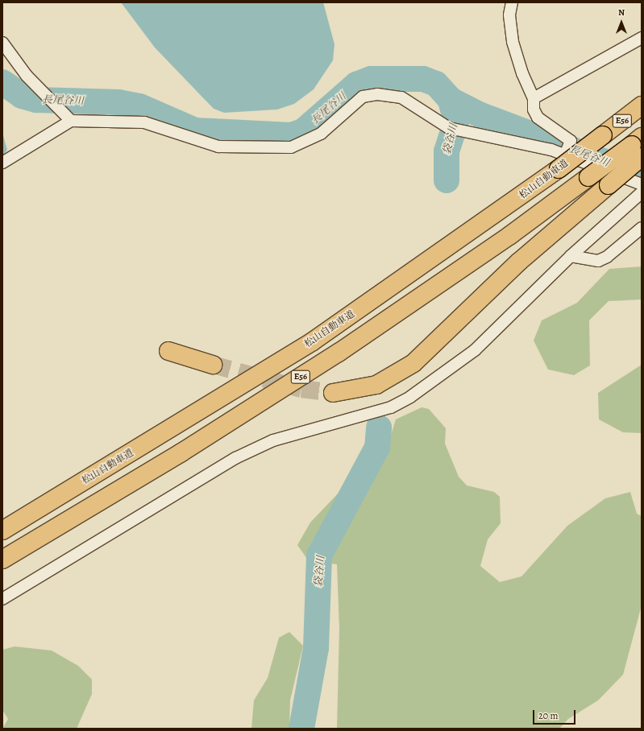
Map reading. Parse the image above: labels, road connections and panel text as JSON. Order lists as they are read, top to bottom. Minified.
{"streets":{"highway":["E56","松山自動車道"]},"water":["長尾谷川","袋谷川"],"scale_bar":"20 m","north":"top"}
